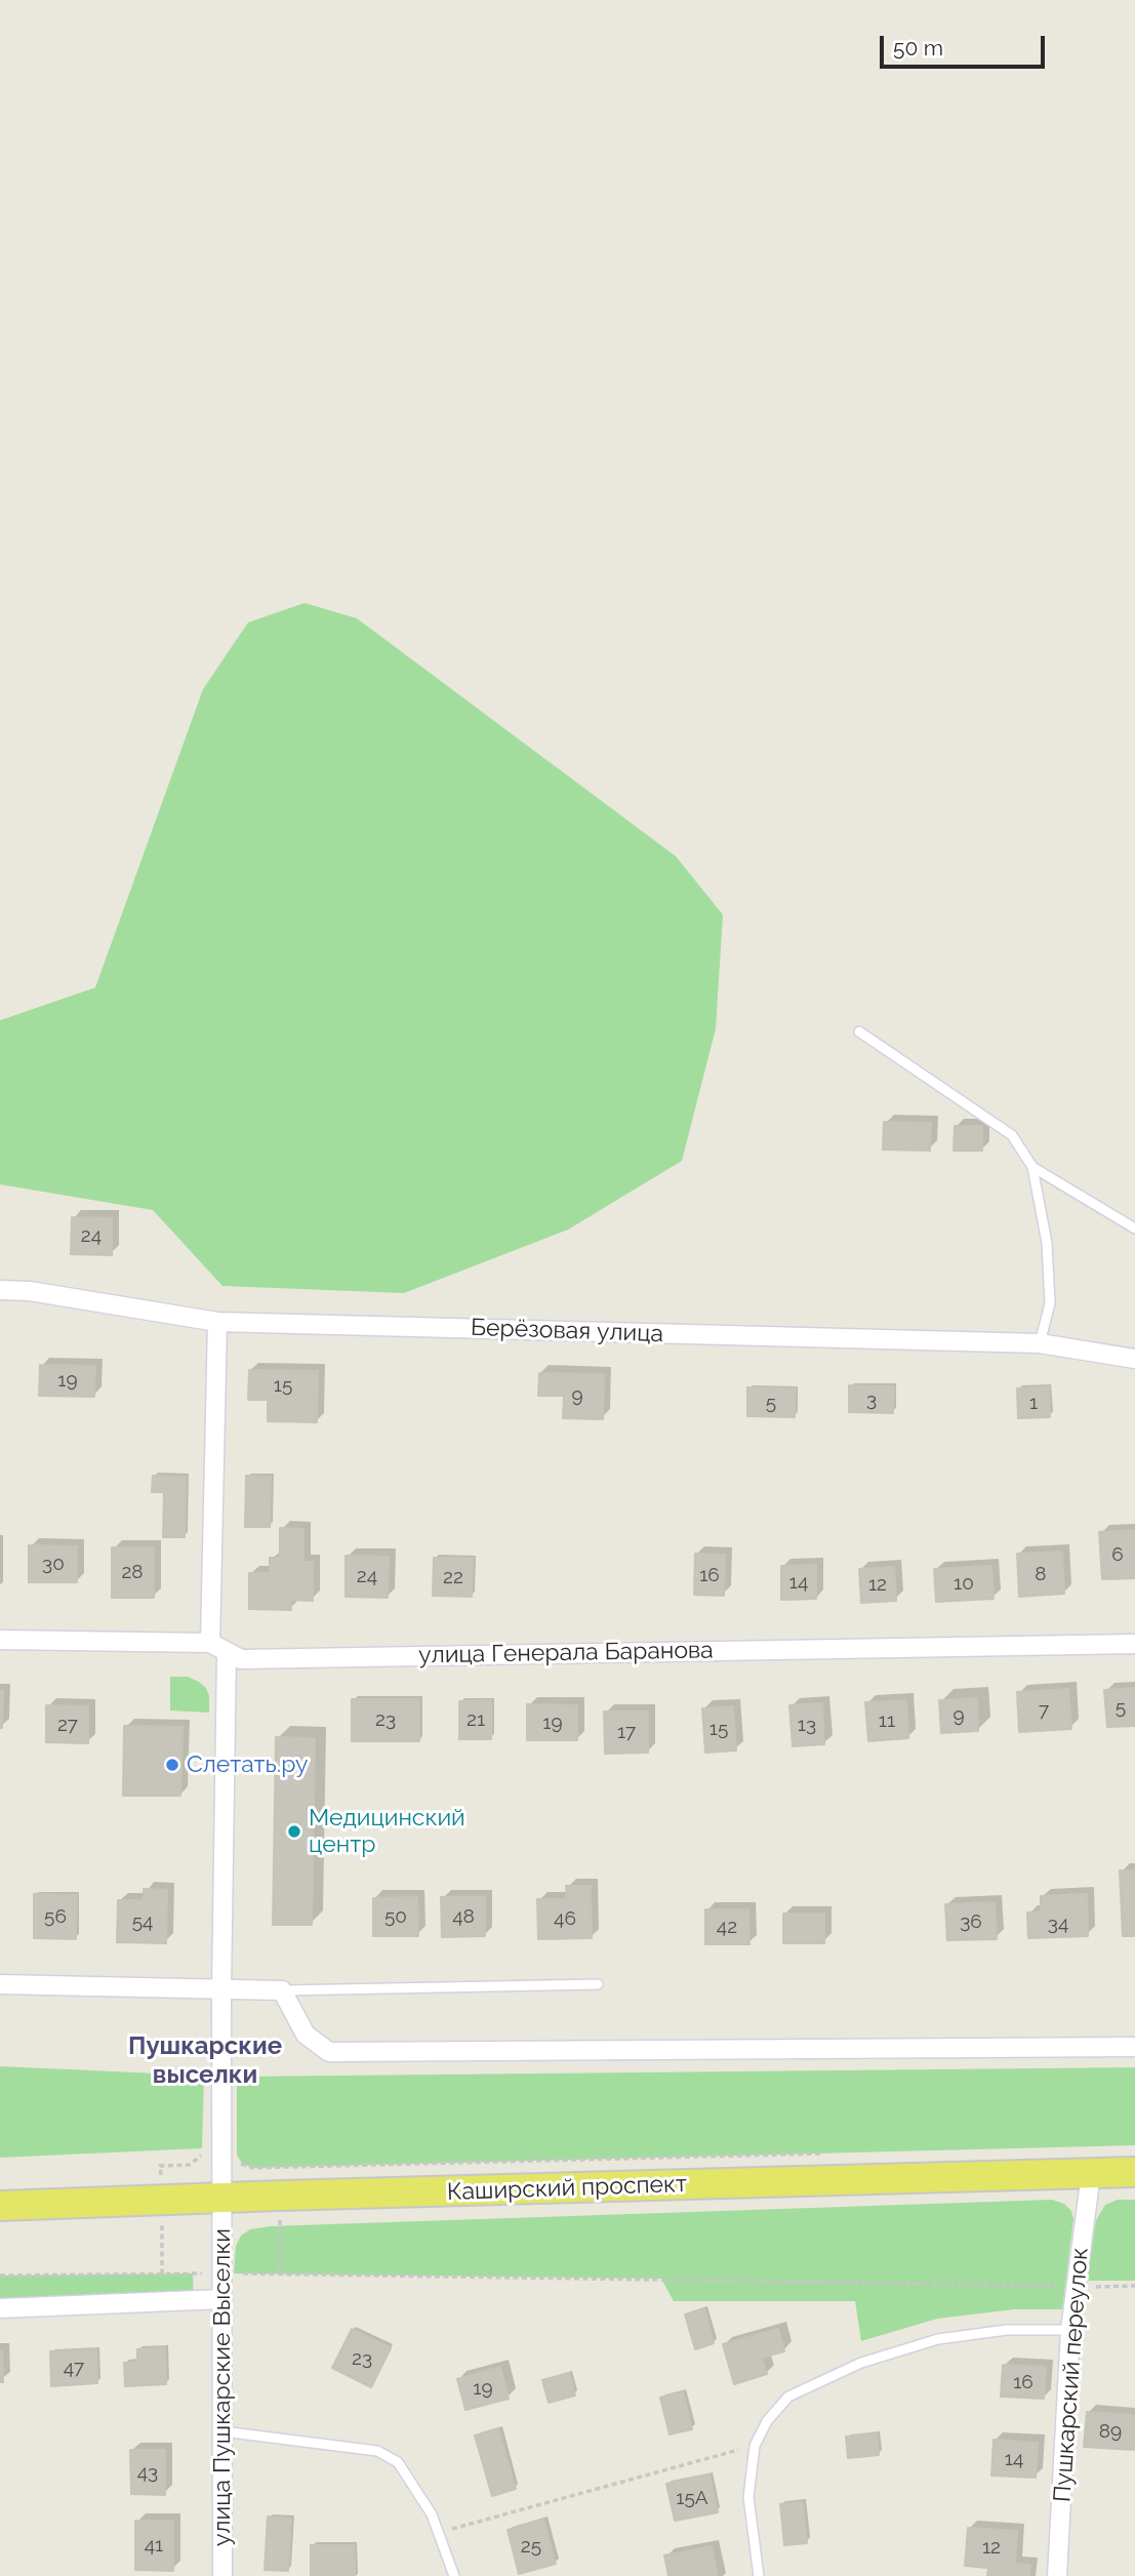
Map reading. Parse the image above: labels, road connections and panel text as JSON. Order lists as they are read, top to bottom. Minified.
{"streets":{"main road":["Каширский проспект"],"street":["Берёзовая улица","улица Генерала Баранова","Пушкарский переулок","улица Пушкарские Выселки"]},"crossings":[["улица Генерала Баранова","улица Пушкарские Выселки"],["Каширский проспект","Пушкарский переулок"],["Каширский проспект","улица Пушкарские Выселки"]],"districts":["Пушкарские выселки"],"places":["Слетать.ру","Медицинский центр"],"house_numbers":["24","19","15","9","3","5","1","6","30","28","8","16","24","22","14","10","12","5","7","9","23","21","11","19","27","13","15","17","56","50","48","46","54","36","34","42","23","47","16","19","89","14","43","15А","41","25","12"],"scale_bar":"50 m"}
